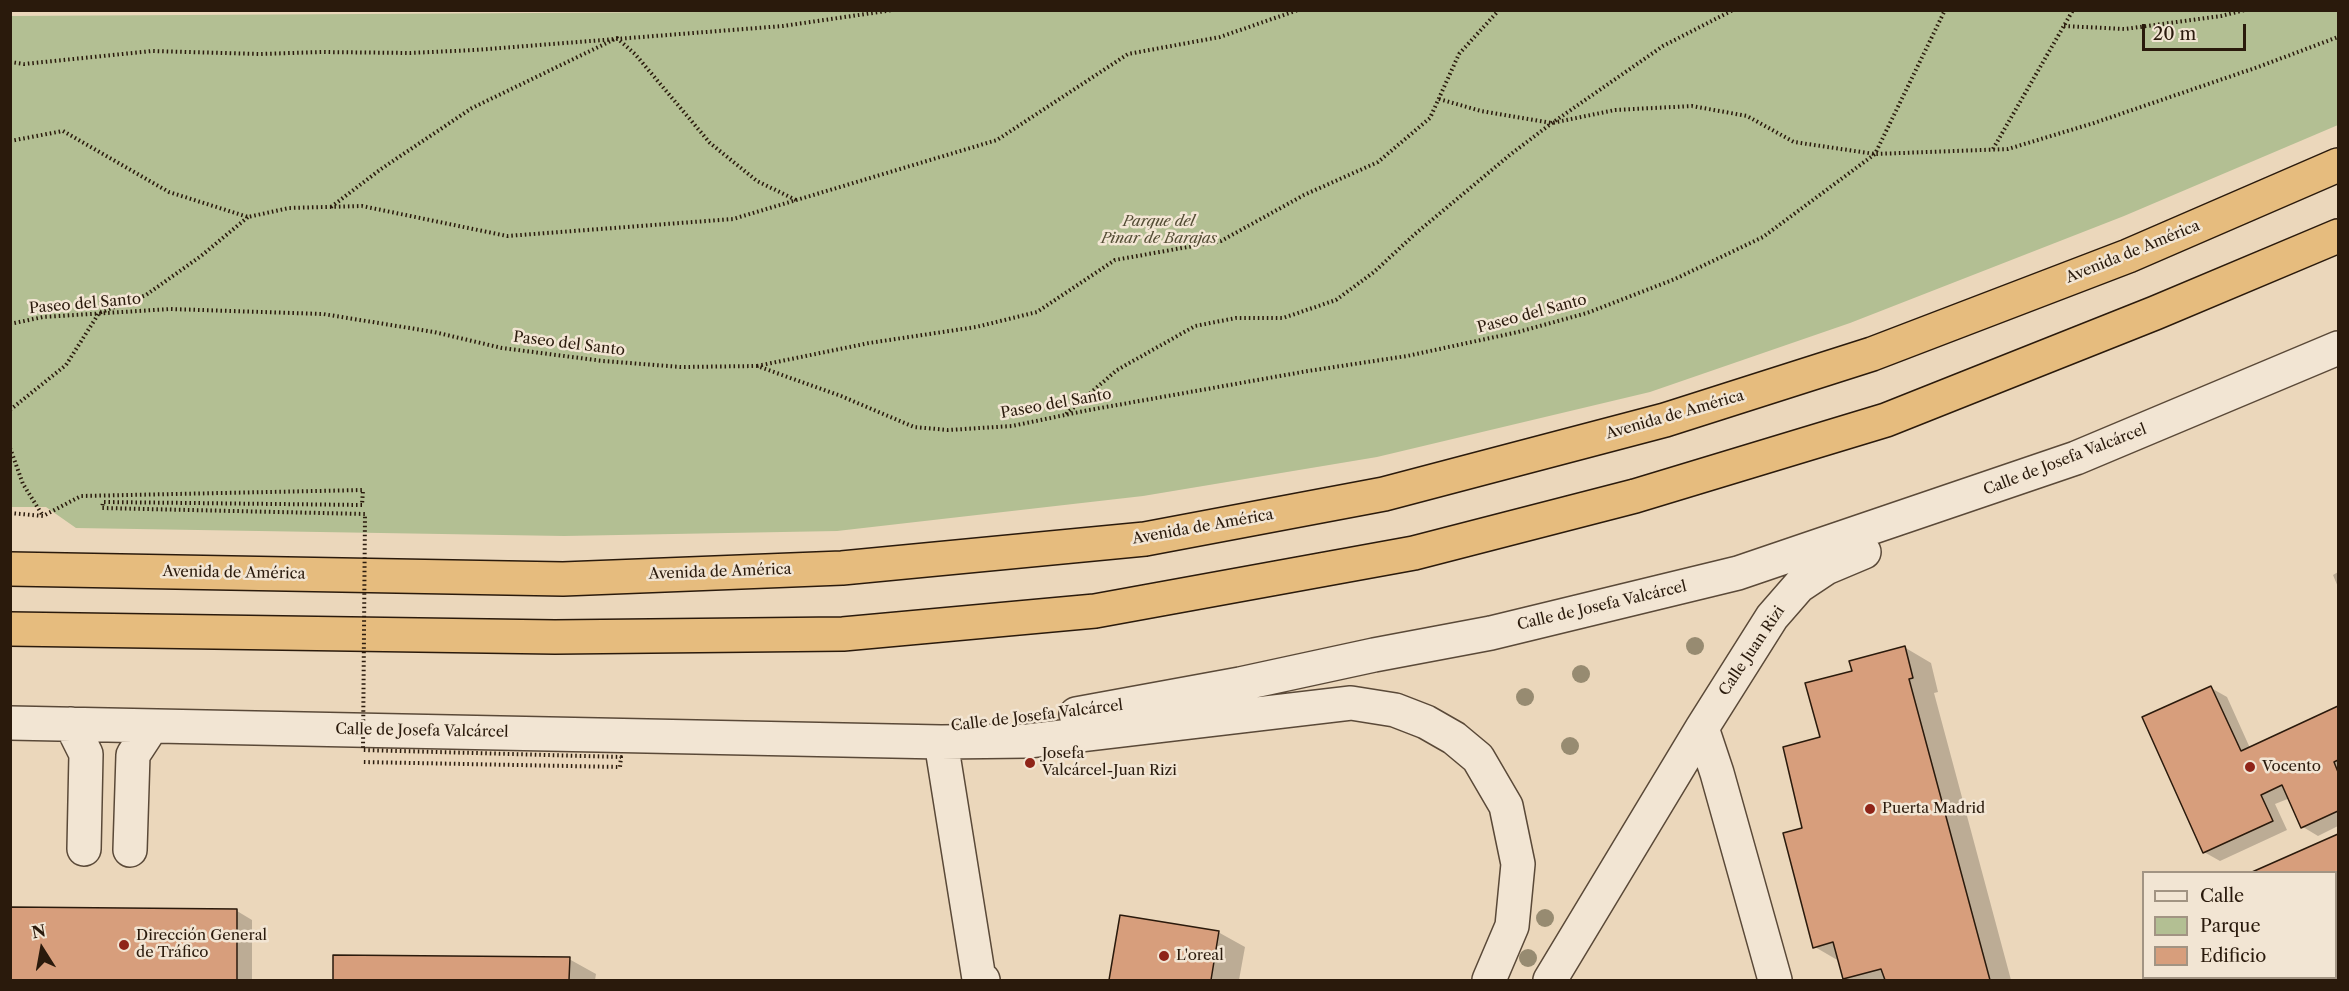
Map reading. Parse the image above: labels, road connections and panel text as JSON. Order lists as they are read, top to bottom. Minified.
{"streets":{"highway":["Avenida de América"],"street":["Calle de Josefa Valcárcel","Calle Juan Rizi"],"path":["Paseo del Santo"]},"crossings":[["Calle de Josefa Valcárcel","Calle Juan Rizi"]],"parks":["Parque del Pinar de Barajas"],"places":["Josefa Valcárcel-Juan Rizi","Vocento","Puerta Madrid","Dirección General de Tráfico","L'oreal"],"legend":["Calle","Parque","Edificio"],"scale_bar":"20 m","north":"top"}
